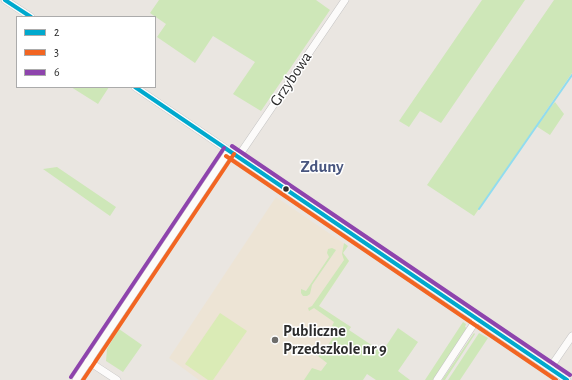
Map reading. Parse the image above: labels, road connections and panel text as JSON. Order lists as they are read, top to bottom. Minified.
{"streets":{"street":["Grzybowa"]},"districts":["Zduny"],"places":["Publiczne Przedszkole nr 9"],"lines":["transit line 2","transit line 6","transit line 3"],"legend":["2","3","6"]}
